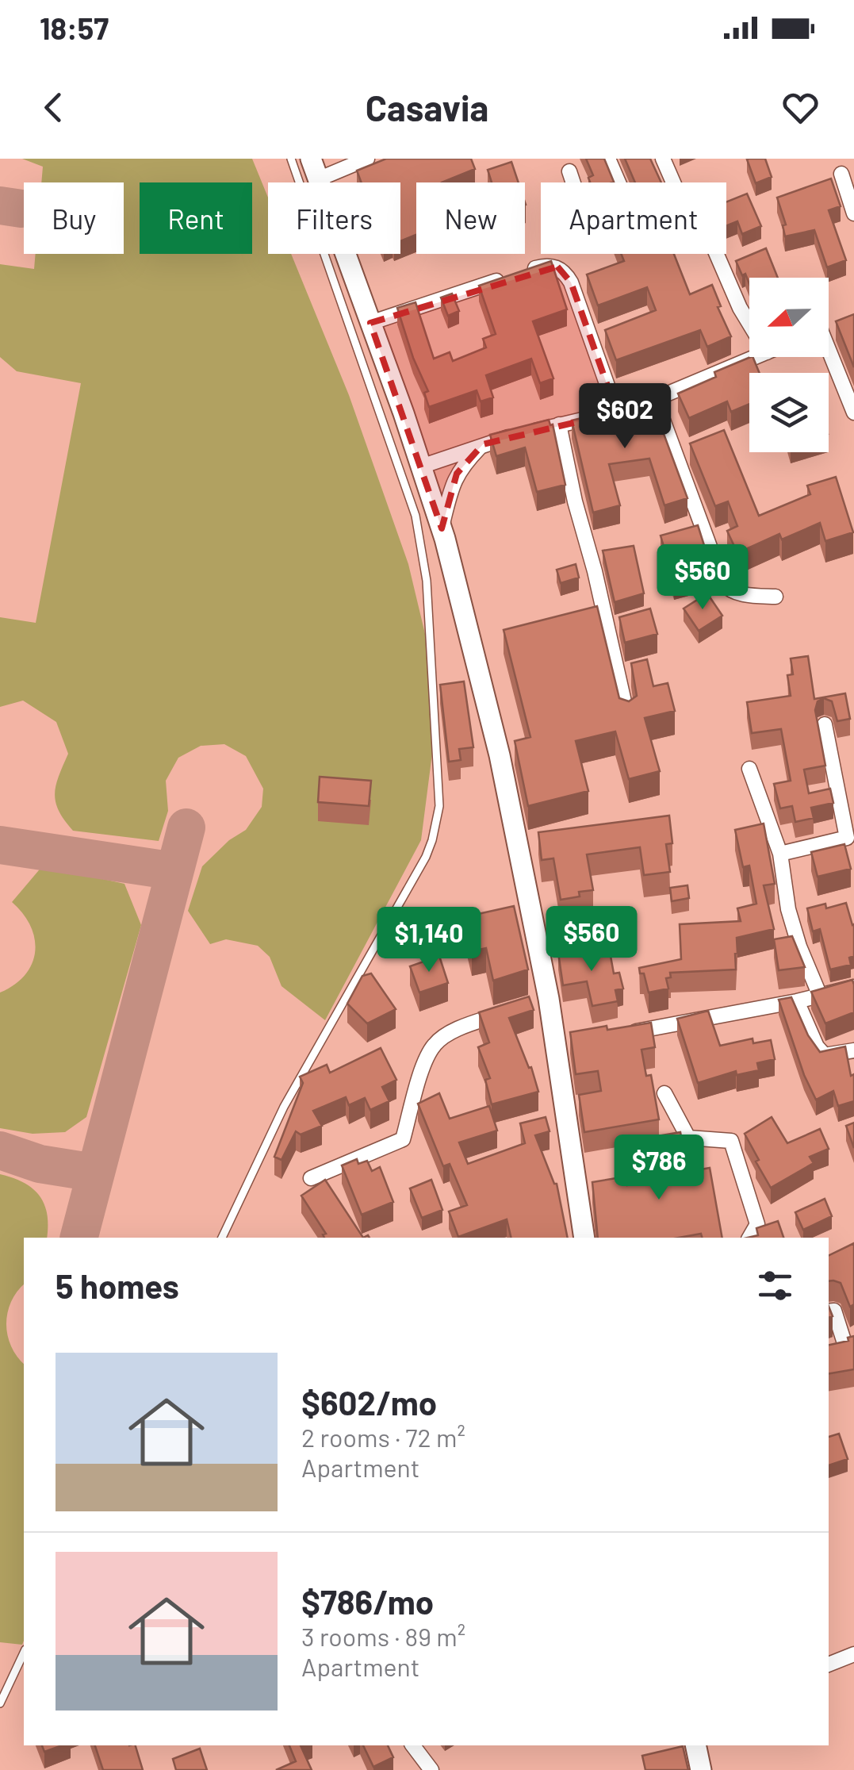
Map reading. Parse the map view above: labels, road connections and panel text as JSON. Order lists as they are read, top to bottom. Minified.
{"north":"left","page":{"status":"18:57","header":"Casavia","chip":["Buy","Rent","Filters","New","Apartment"],"price":["$602","$560","$560","$1,140","$786"],"heading":"5 homes","list":[{"name":"$602/mo","note":"2 rooms · 72 m² · Apartment"},{"name":"$786/mo","note":"3 rooms · 89 m² · Apartment"}]}}
